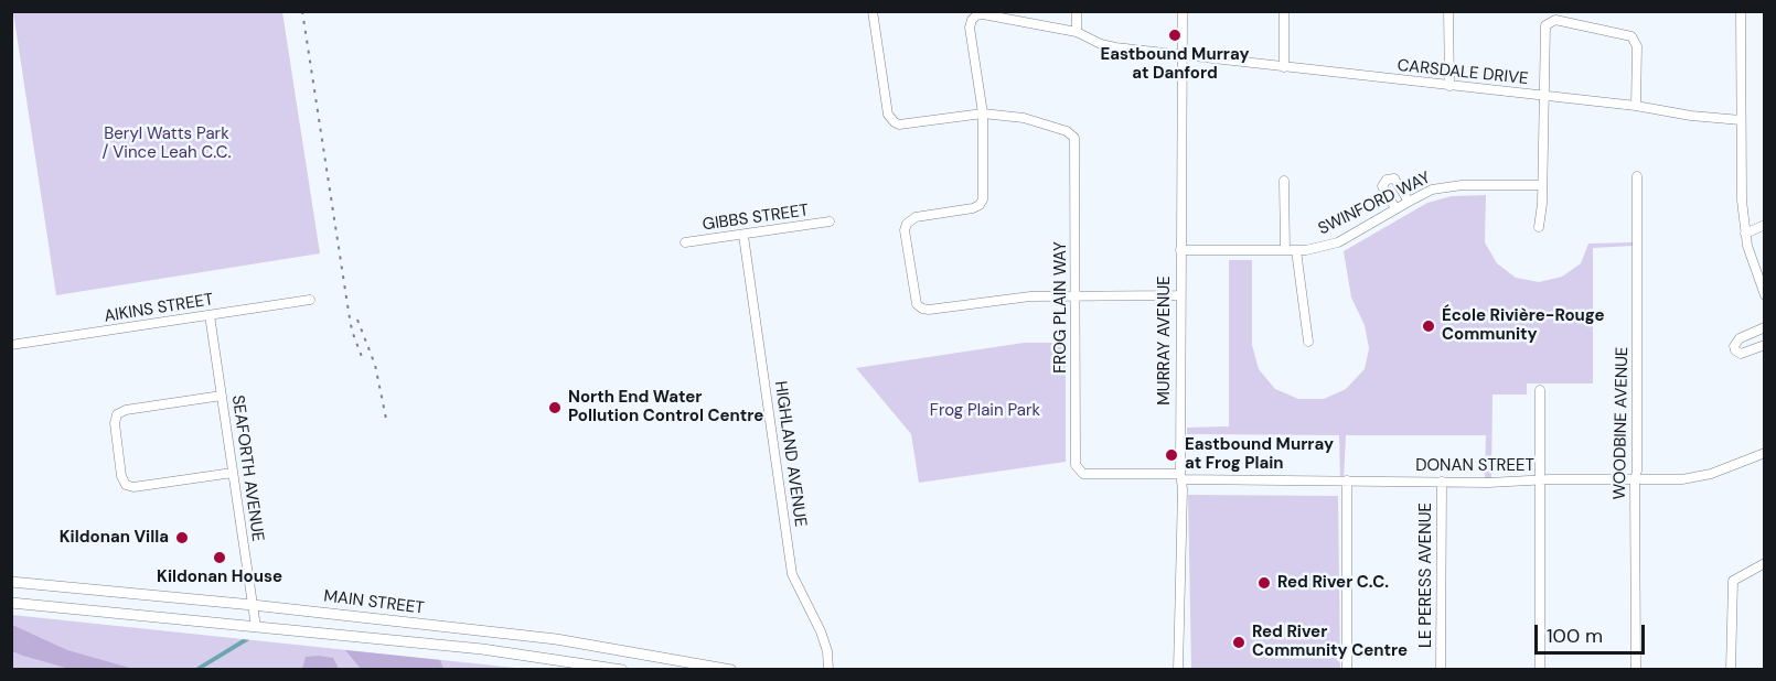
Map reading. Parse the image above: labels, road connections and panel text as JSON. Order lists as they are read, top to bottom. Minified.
{"streets":{"main road":["MAIN STREET"],"street":["CARSDALE DRIVE","SWINFORD WAY","GIBBS STREET","FROG PLAIN WAY","AIKINS STREET","MURRAY AVENUE","WOODBINE AVENUE","HIGHLAND AVENUE","DONAN STREET","SEAFORTH AVENUE","LE PERESS AVENUE"]},"crossings":[["CARSDALE DRIVE","FROG PLAIN WAY"],["CARSDALE DRIVE","MURRAY AVENUE"],["SWINFORD WAY","MURRAY AVENUE"],["GIBBS STREET","HIGHLAND AVENUE"],["FROG PLAIN WAY","MURRAY AVENUE"],["FROG PLAIN WAY","DONAN STREET"],["AIKINS STREET","SEAFORTH AVENUE"],["MURRAY AVENUE","DONAN STREET"],["WOODBINE AVENUE","DONAN STREET"],["DONAN STREET","LE PERESS AVENUE"],["SEAFORTH AVENUE","MAIN STREET"]],"parks":["Beryl Watts Park / Vince Leah C.C.","Frog Plain Park"],"places":["Eastbound Murray at Danford","École Rivière-Rouge Community","North End Water Pollution Control Centre","Eastbound Murray at Frog Plain","Kildonan Villa","Kildonan House","Red River C.C.","Red River Community Centre"],"scale_bar":"100 m"}
